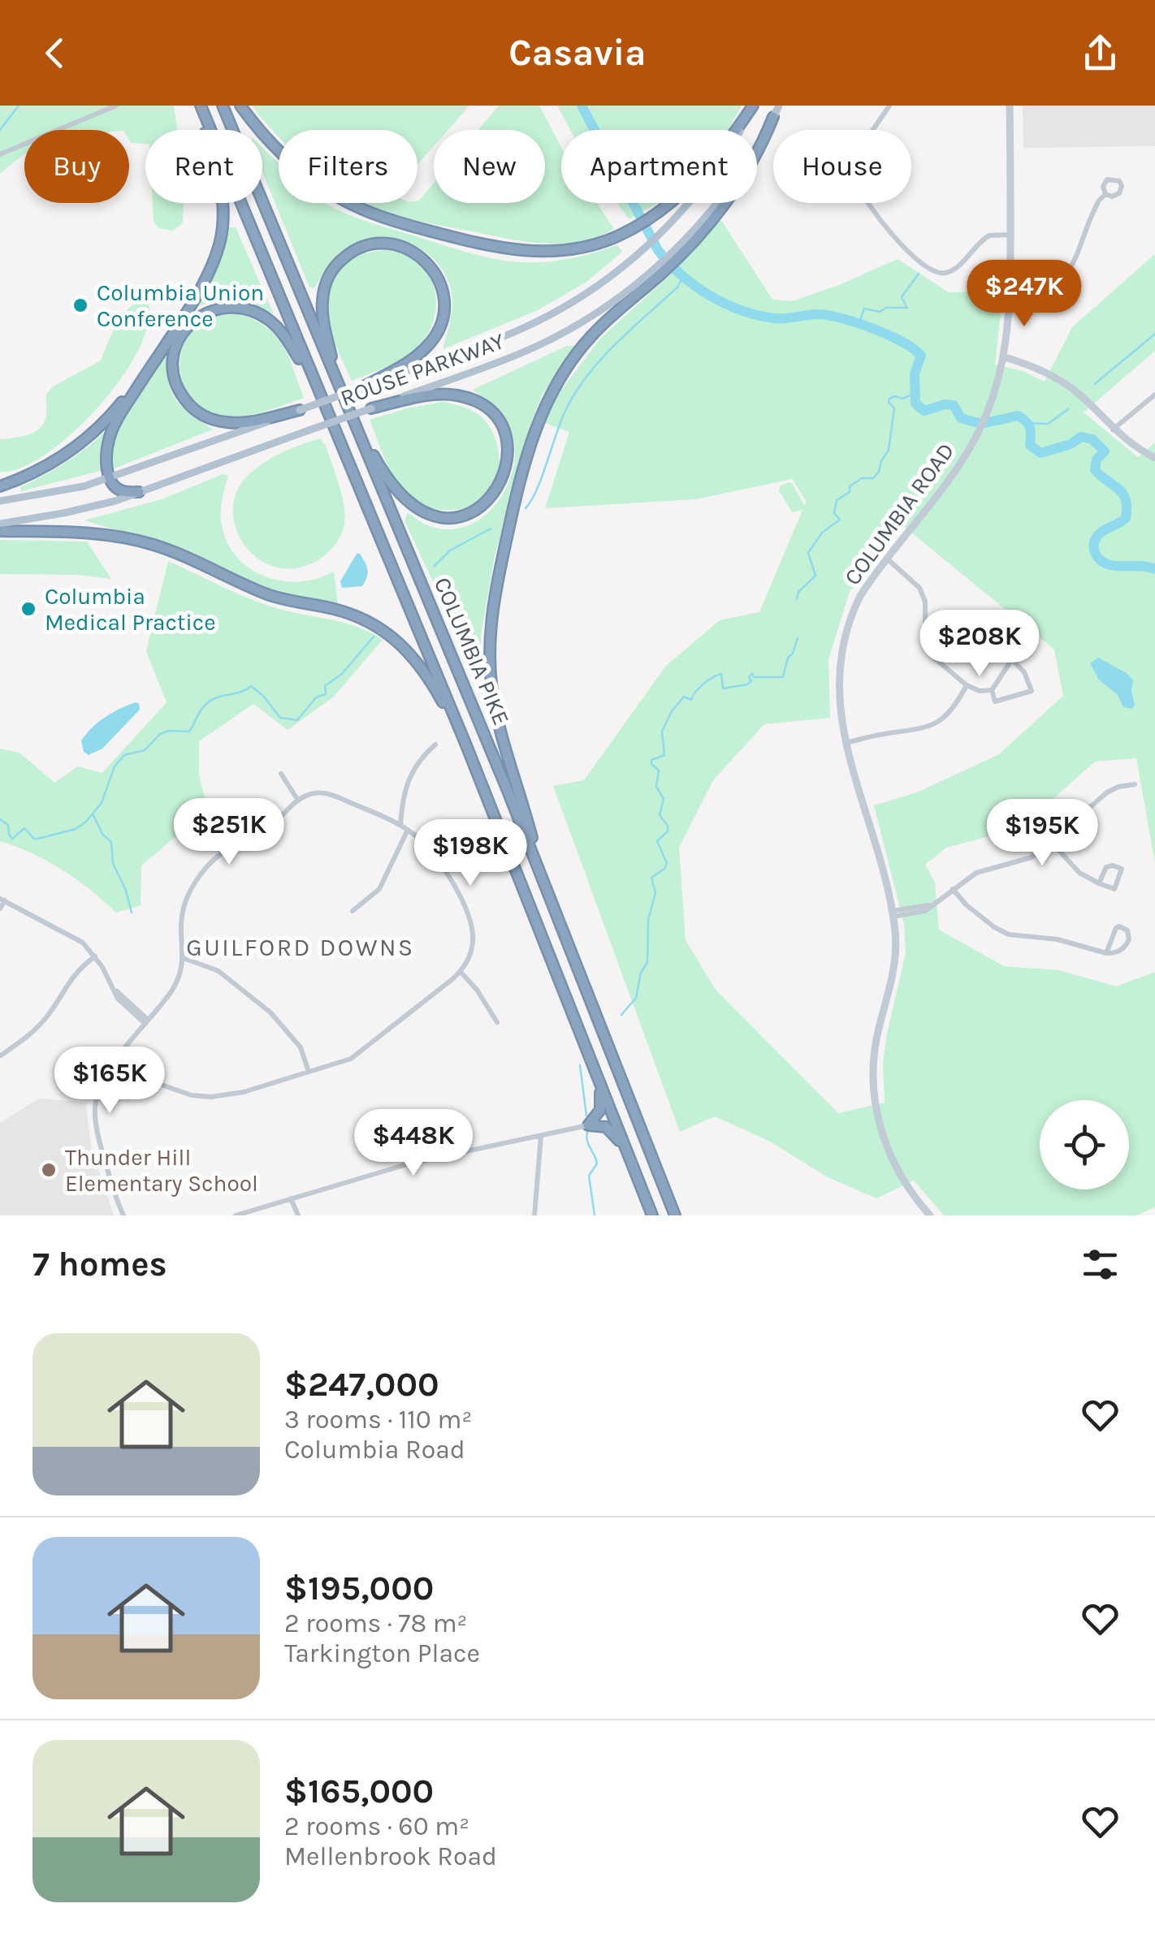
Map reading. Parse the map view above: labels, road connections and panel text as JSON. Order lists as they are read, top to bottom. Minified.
{"streets":{"highway":["COLUMBIA PIKE"],"main road":["ROUSE PARKWAY","COLUMBIA ROAD"]},"districts":["GUILFORD DOWNS"],"places":["Columbia Union Conference","Columbia Medical Practice","Thunder Hill Elementary School"],"page":{"header":"Casavia","chip":["Buy","Rent","Filters","New","Apartment","House"],"price":["$247K","$208K","$251K","$195K","$198K","$165K","$448K"],"heading":"7 homes","list":[{"name":"$247,000","note":"3 rooms · 110 m² · Columbia Road"},{"name":"$195,000","note":"2 rooms · 78 m² · Tarkington Place"},{"name":"$165,000","note":"2 rooms · 60 m² · Mellenbrook Road"}]}}
